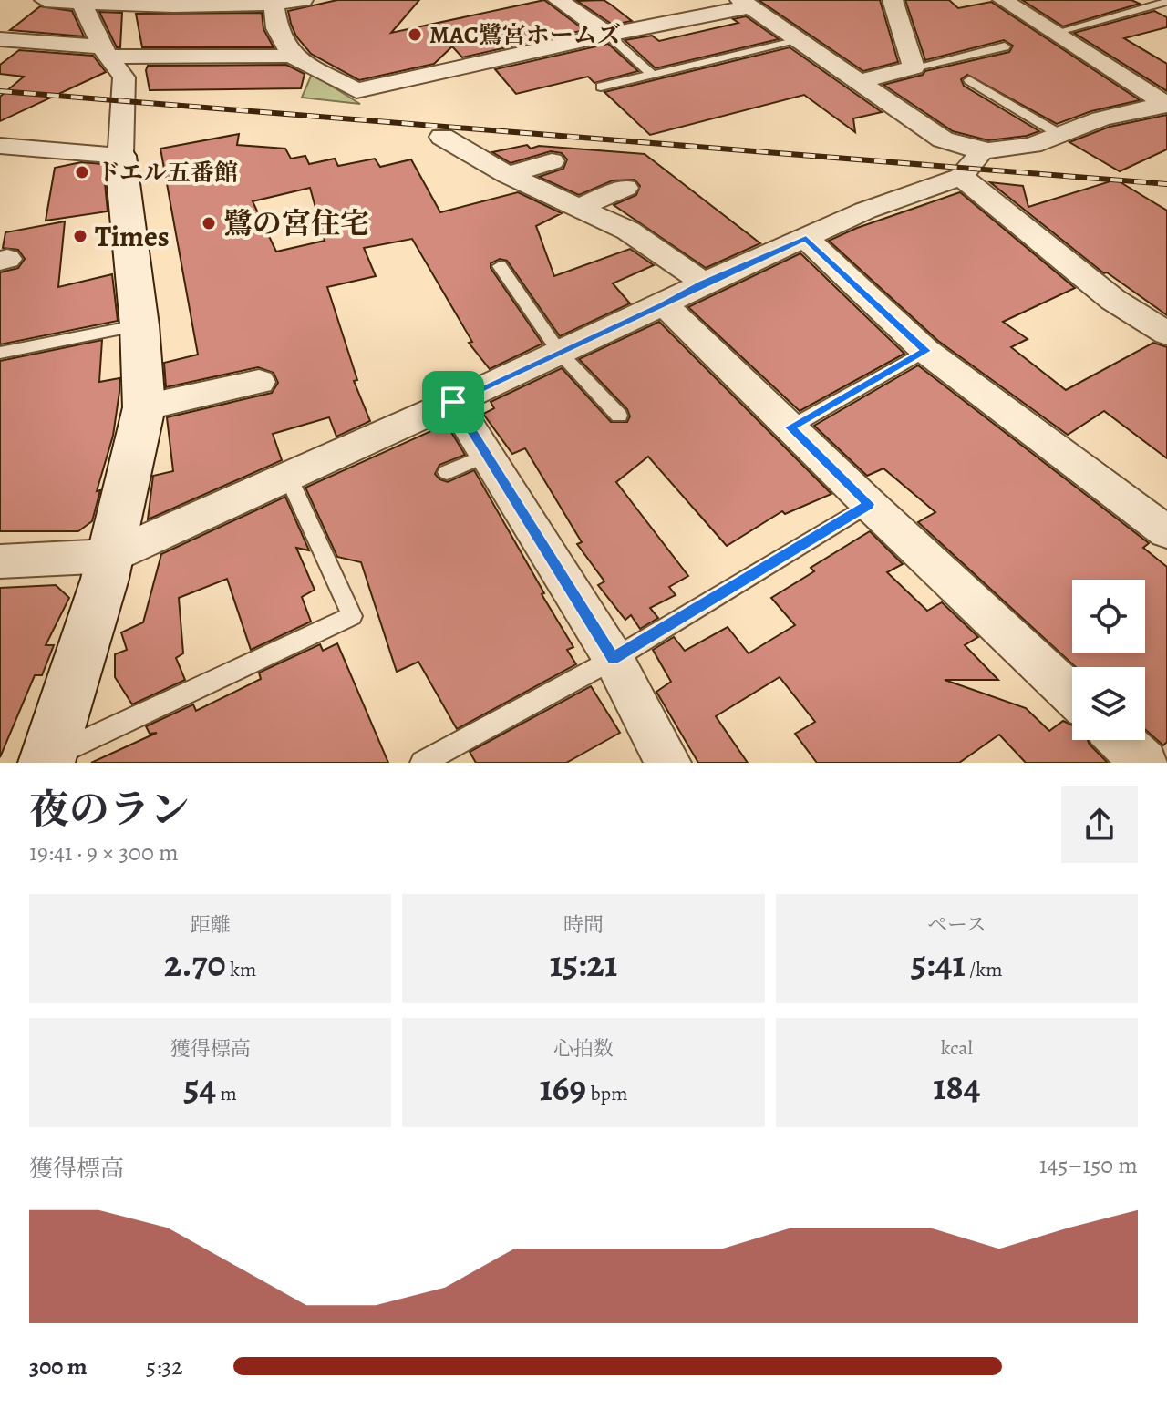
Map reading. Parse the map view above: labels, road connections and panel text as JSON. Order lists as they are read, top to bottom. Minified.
{"places":["MAC鷺宮ホームズ","ドエル五番館","鷺の宮住宅","Times"],"page":{"heading":["夜のラン","19:41 · 9 × 300 m"],"stats":[["距離","2.70 km"],["時間","15:21"],["ペース","5:41 /km"],["獲得標高","54 m"],["心拍数","169 bpm"],["kcal","184"]],"chart":["獲得標高","145–150 m"],"list":[{"name":"300 m","note":"5:32"}]}}
